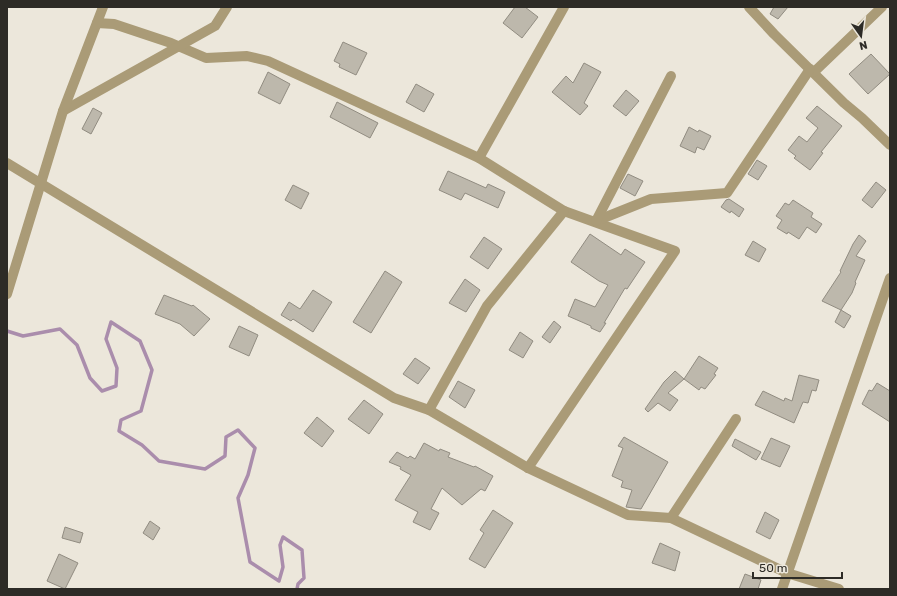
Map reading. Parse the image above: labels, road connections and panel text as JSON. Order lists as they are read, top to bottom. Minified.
{"scale_bar":"50 m","north":"bottom"}
